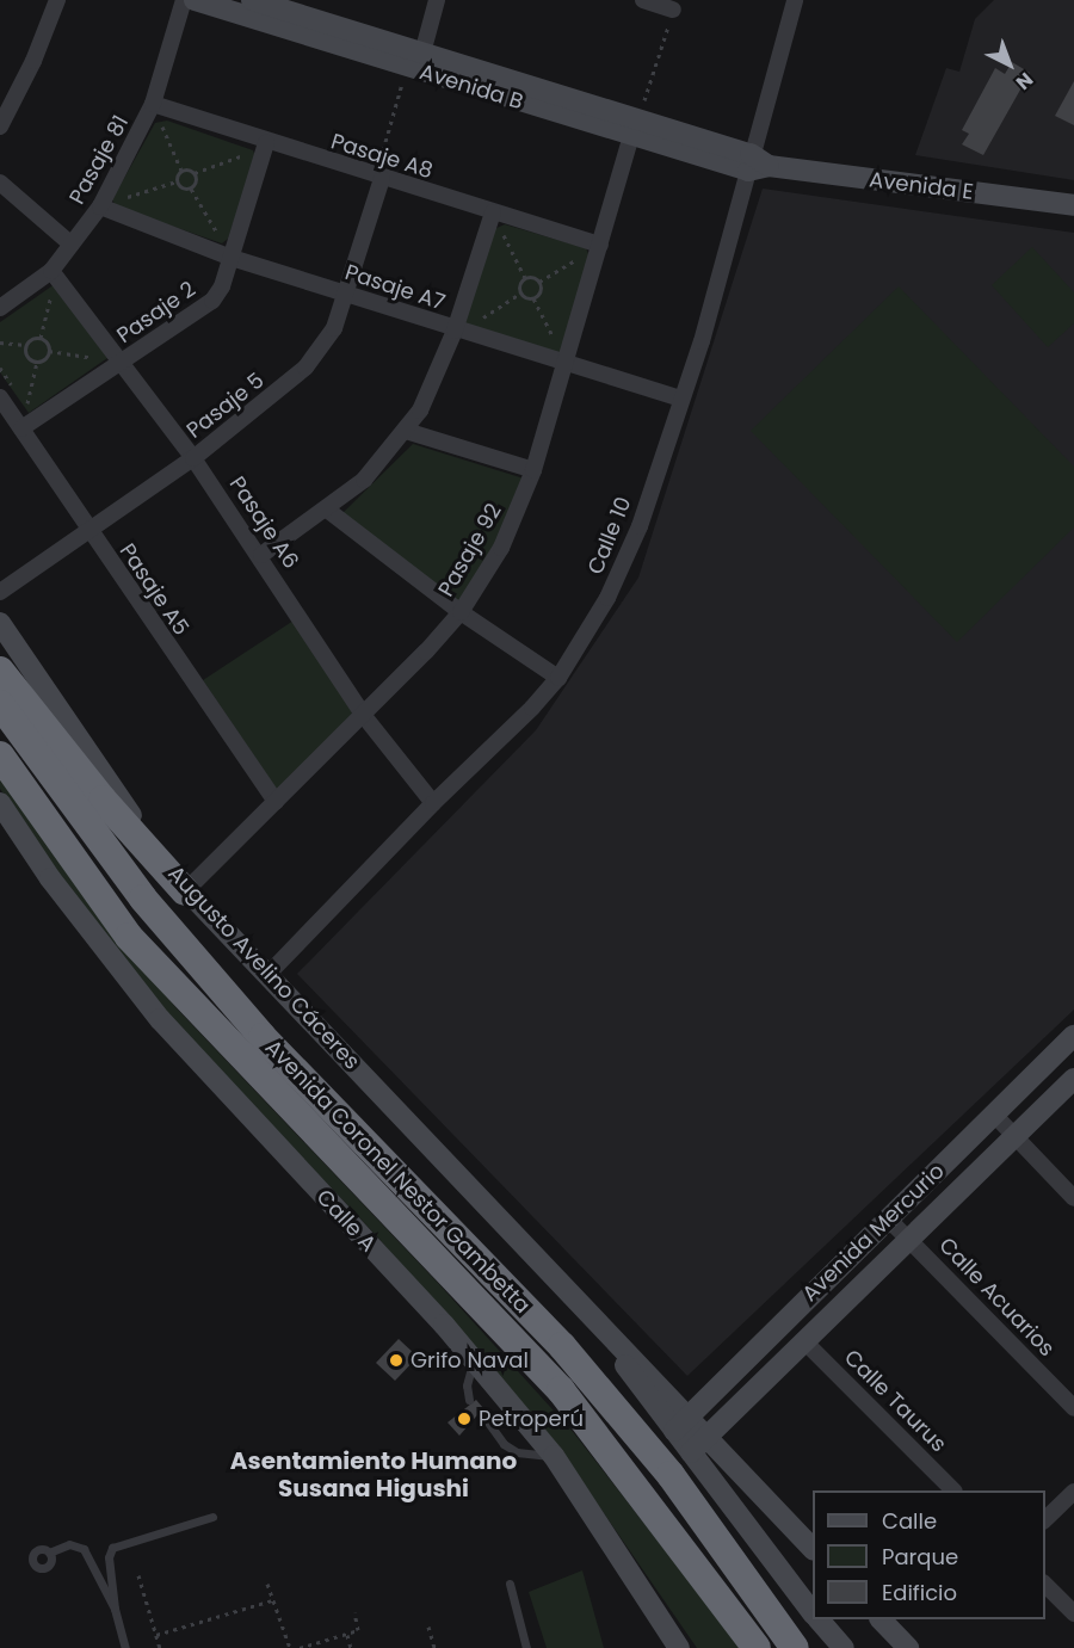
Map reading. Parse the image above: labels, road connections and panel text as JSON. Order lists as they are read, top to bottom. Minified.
{"streets":{"highway":["Avenida Coronel Nestor Gambetta"],"street":["Avenida B","Pasaje A8","Pasaje 81","Avenida E","Pasaje A7","Pasaje 2","Pasaje 5","Pasaje A6","Calle 10","Pasaje 92","Pasaje A5","Augusto Avelino Cáceres","Calle A","Avenida Mercurio","Calle Acuarios","Calle Taurus"]},"crossings":[["Avenida B","Avenida E"],["Avenida B","Calle 10"],["Avenida B","Pasaje 92"],["Pasaje A8","Pasaje 81"],["Pasaje A8","Pasaje 2"],["Pasaje A8","Pasaje 5"],["Pasaje A8","Pasaje 92"],["Pasaje 81","Pasaje A7"],["Pasaje 81","Pasaje A6"],["Avenida E","Calle 10"],["Pasaje A7","Pasaje 2"],["Pasaje A7","Pasaje 5"],["Pasaje A7","Calle 10"],["Pasaje A7","Pasaje 92"],["Pasaje 2","Pasaje A6"],["Pasaje 2","Pasaje A5"],["Pasaje 5","Pasaje A6"],["Pasaje 5","Pasaje A5"],["Pasaje A6","Calle 10"],["Pasaje A6","Pasaje 92"],["Calle 10","Augusto Avelino Cáceres"],["Pasaje 92","Pasaje A5"],["Pasaje 92","Augusto Avelino Cáceres"],["Augusto Avelino Cáceres","Avenida Mercurio"],["Avenida Mercurio","Calle Acuarios"],["Avenida Mercurio","Calle Taurus"]],"districts":["Asentamiento Humano Susana Higushi"],"places":["Grifo Naval","Petroperú"],"legend":["Calle","Parque","Edificio"],"north":"bottom right"}
